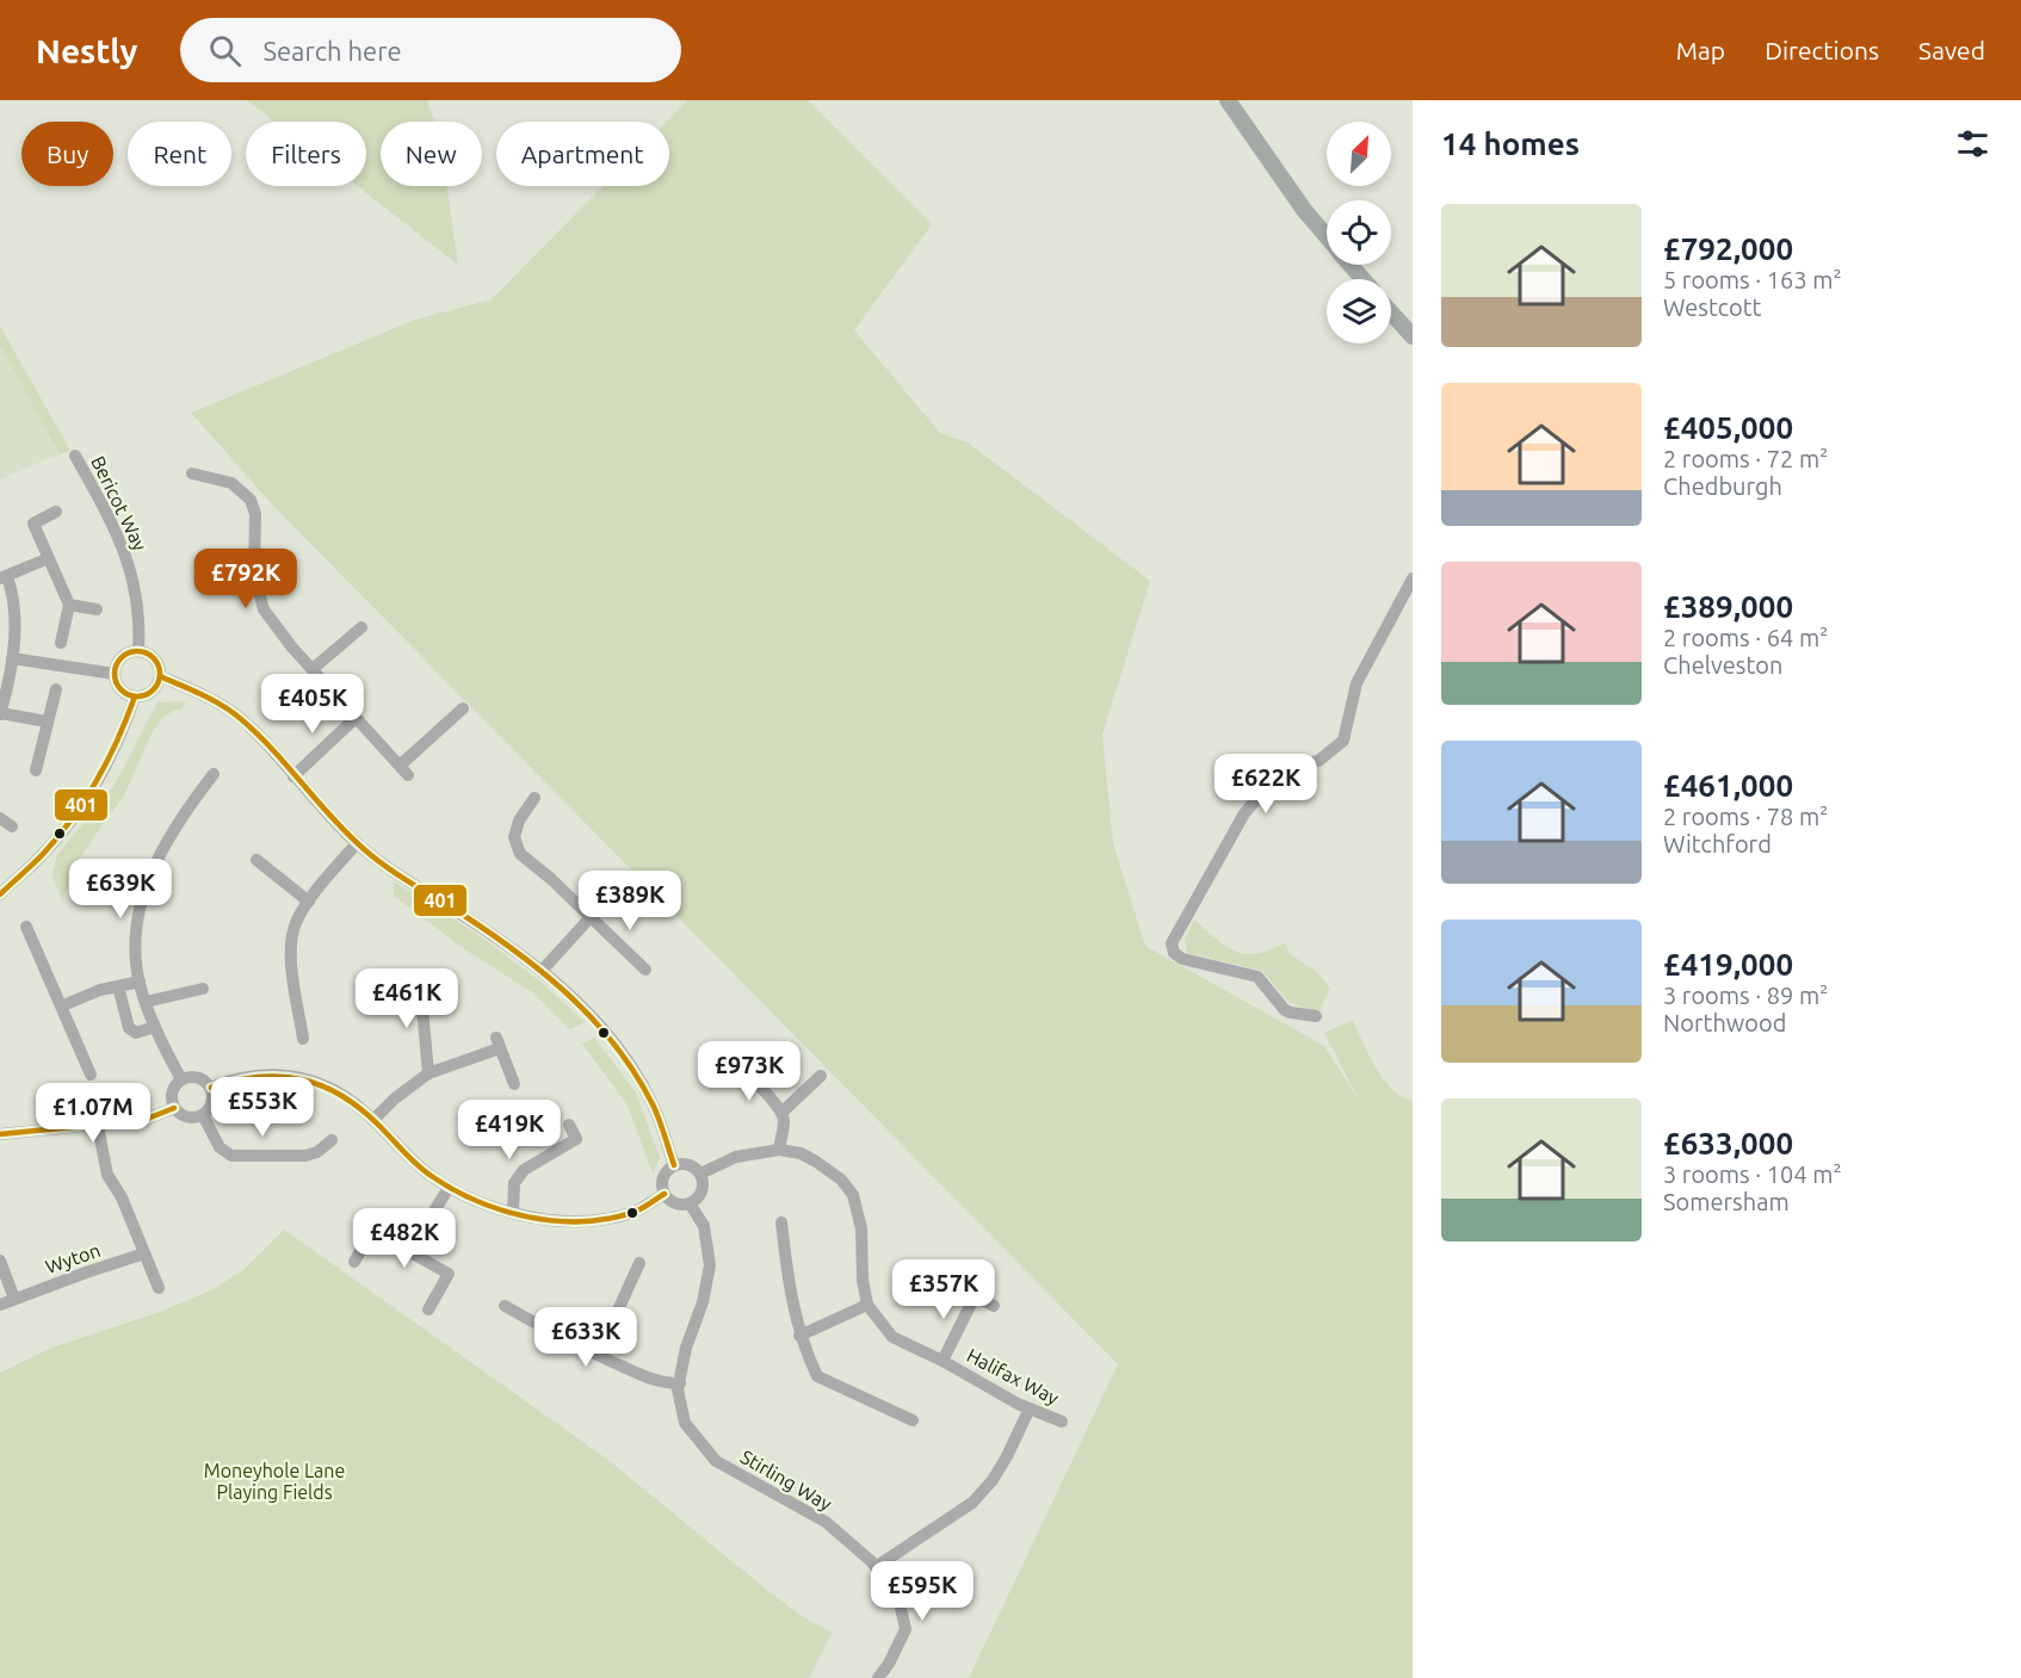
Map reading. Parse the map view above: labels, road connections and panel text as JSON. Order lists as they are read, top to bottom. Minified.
{"streets":{"street":["Bericot Way","Wyton","Halifax Way","Stirling Way"]},"crossings":[["Halifax Way","Stirling Way"]],"parks":["Moneyhole Lane Playing Fields"],"lines":["transit line 401"],"north":"top right","page":{"header":"Nestly","search":"Search here","nav":["Map","Directions","Saved"],"heading":"14 homes","chip":["Buy","Rent","Filters","New","Apartment"],"list":[{"name":"£792,000","note":"5 rooms · 163 m² · Westcott"},{"name":"£405,000","note":"2 rooms · 72 m² · Chedburgh"},{"name":"£389,000","note":"2 rooms · 64 m² · Chelveston"},{"name":"£461,000","note":"2 rooms · 78 m² · Witchford"},{"name":"£419,000","note":"3 rooms · 89 m² · Northwood"},{"name":"£633,000","note":"3 rooms · 104 m² · Somersham"}],"price":["£792K","£405K","£622K","£639K","£389K","£461K","£973K","£553K","£1.07M","£419K","£482K","£357K","£633K","£595K"]}}
